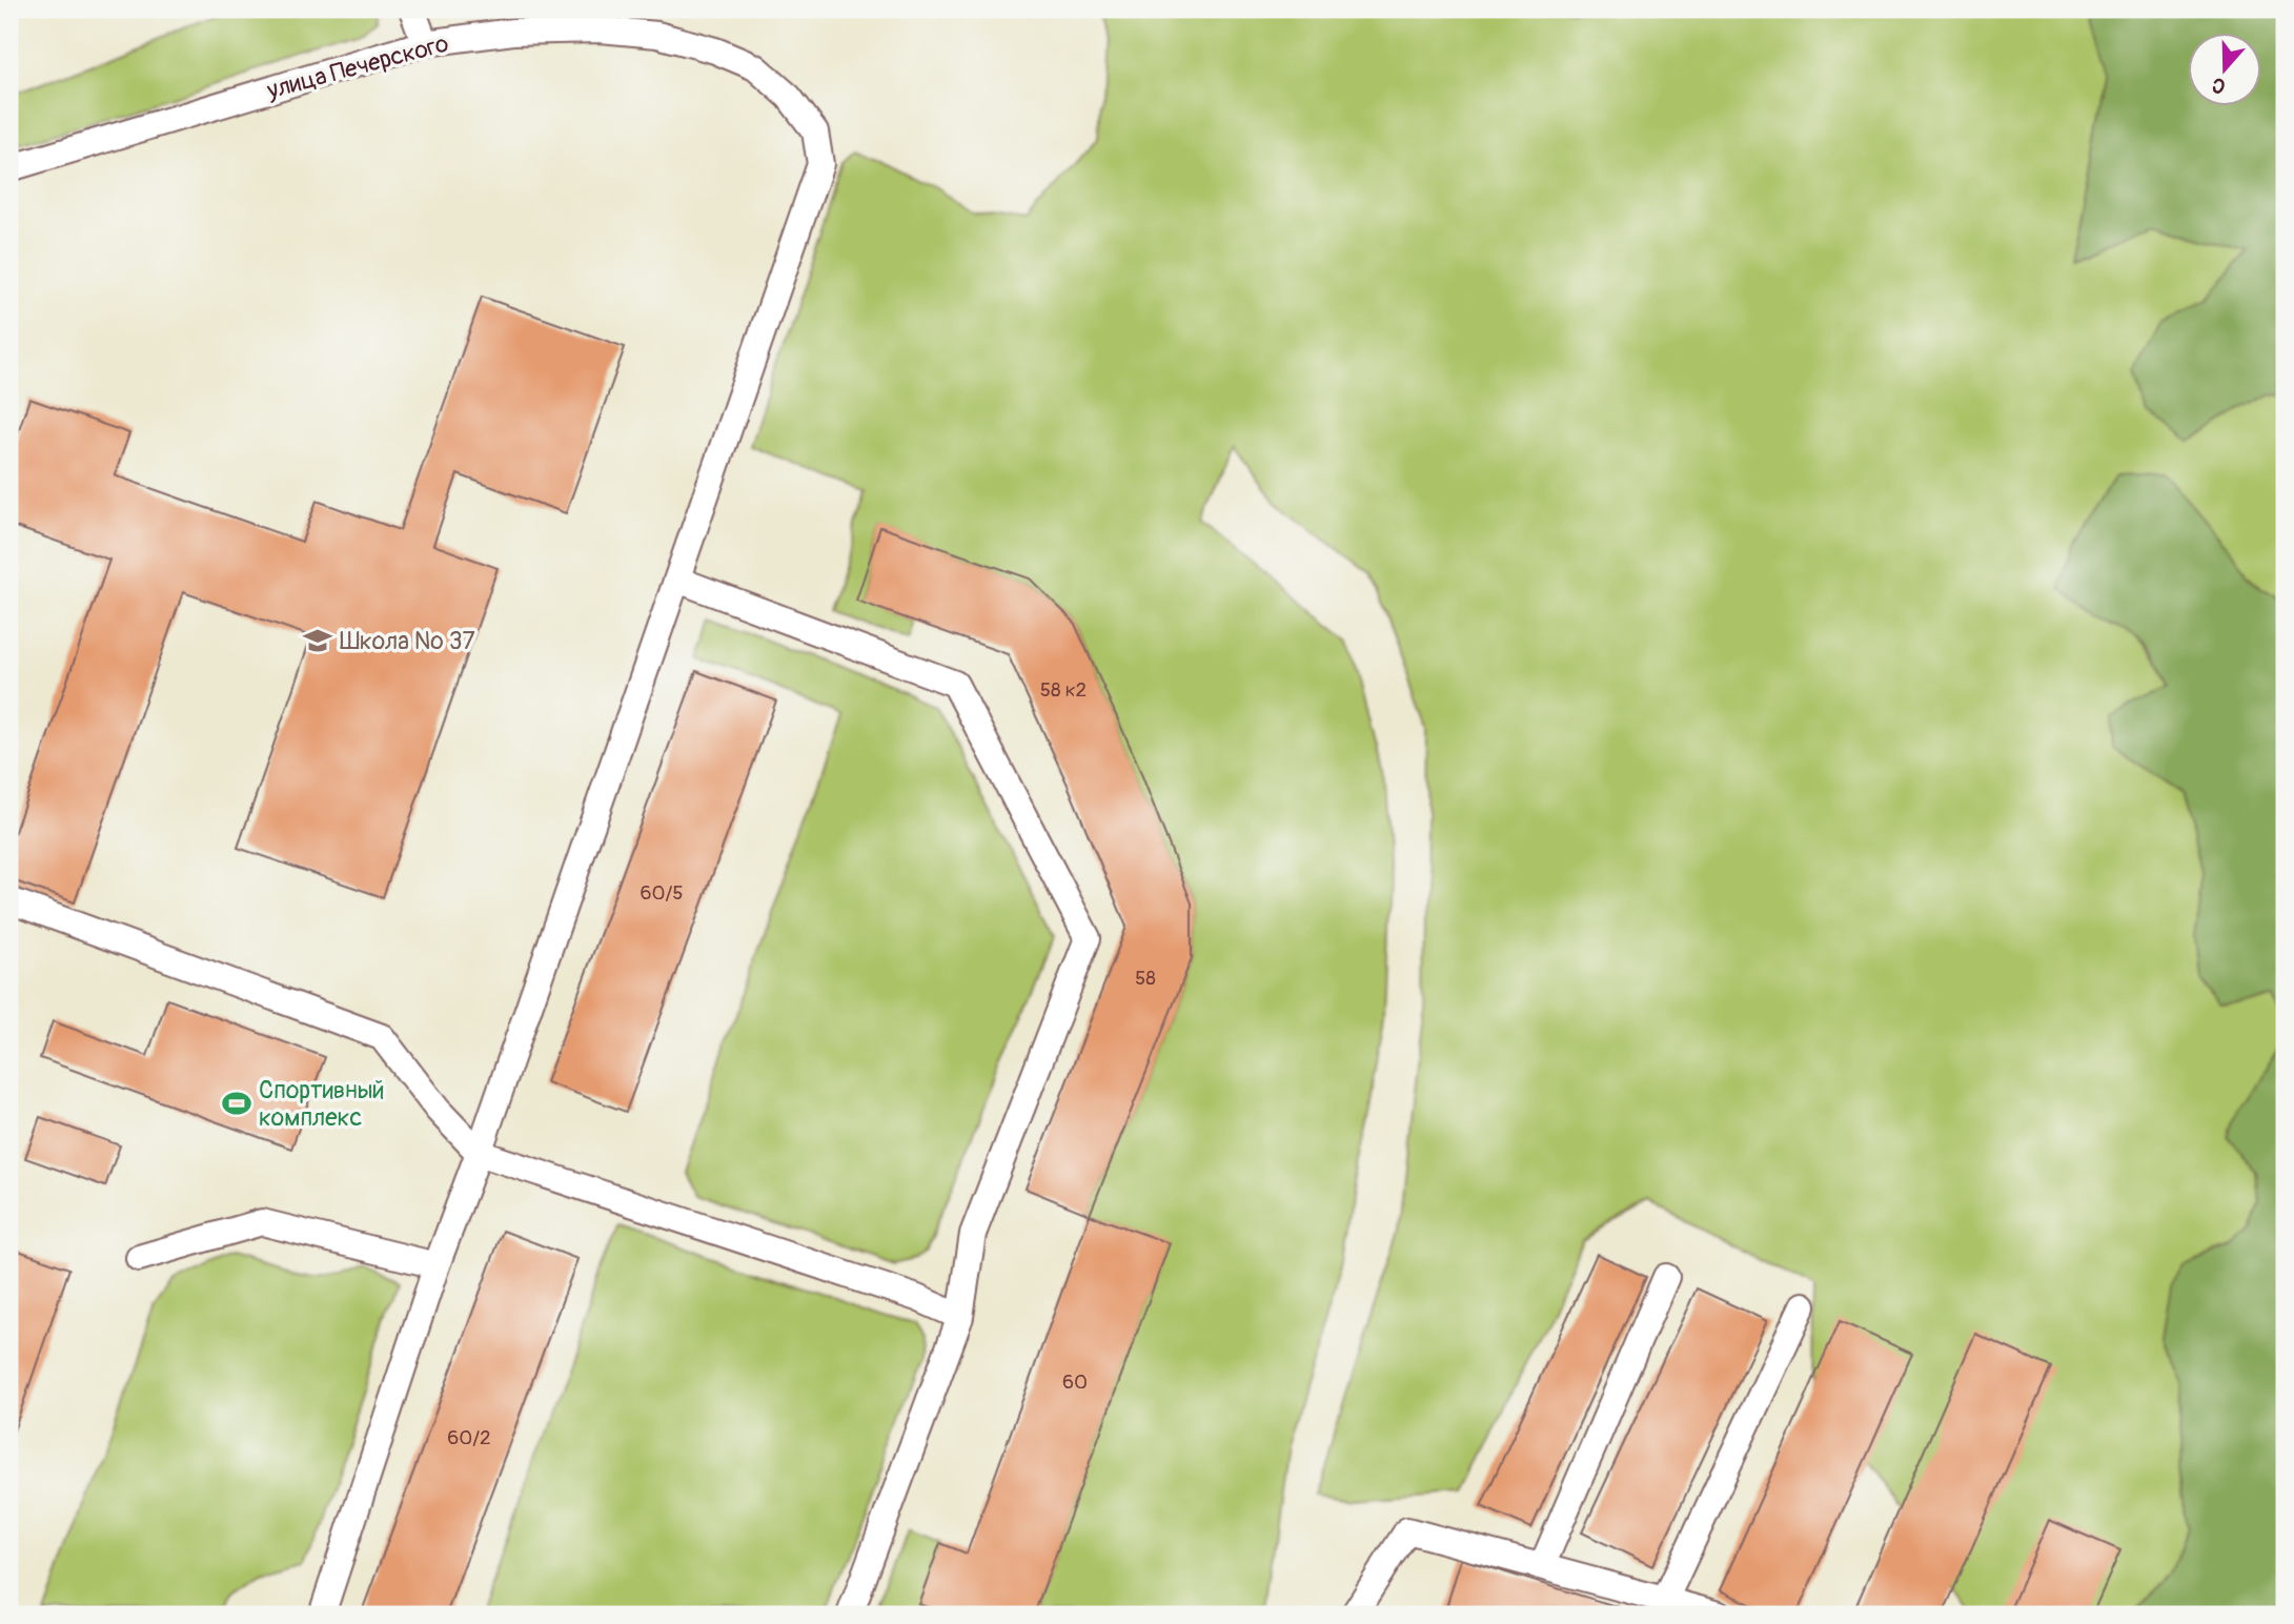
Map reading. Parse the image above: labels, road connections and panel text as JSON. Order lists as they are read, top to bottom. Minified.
{"streets":{"lane":["улица Печерского"]},"places":{"school or university":["Школа № 37"],"sports":["Спортивный комплекс"]},"house_numbers":["58 к2","60/5","58","60","60/2"],"north":"bottom"}
